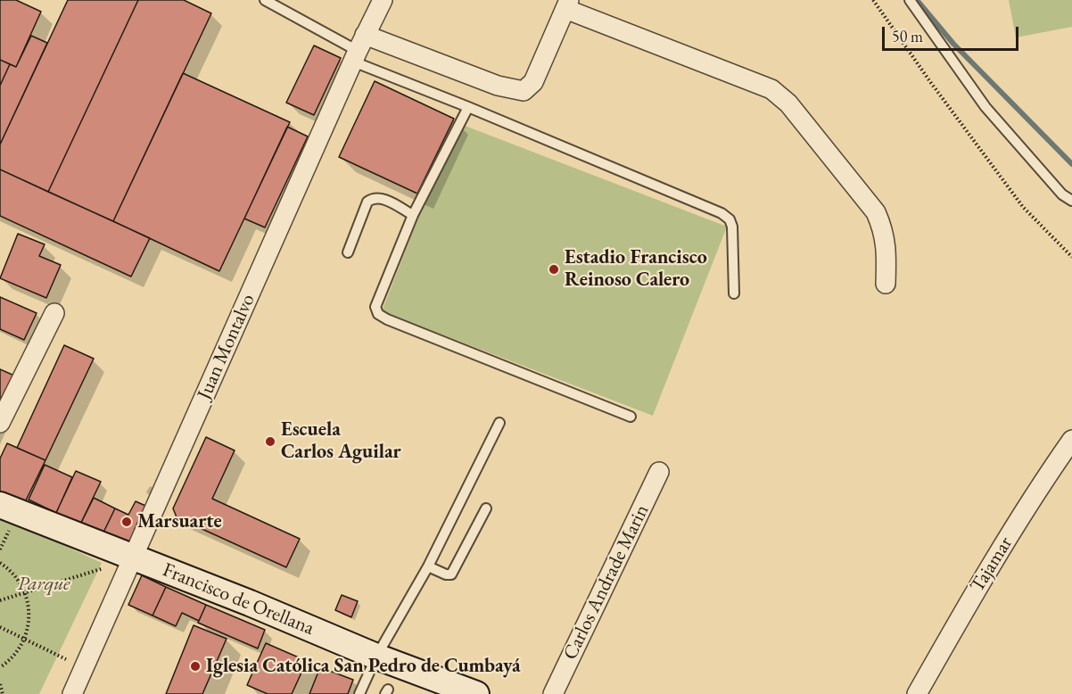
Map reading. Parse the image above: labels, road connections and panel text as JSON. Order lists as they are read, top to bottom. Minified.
{"streets":{"street":["Juan Montalvo","Tajamar","Carlos Andrade Marin","Francisco de Orellana"]},"crossings":[["Juan Montalvo","Francisco de Orellana"]],"parks":["Parque"],"places":["Estadio Francisco Reinoso Calero","Escuela Carlos Aguilar","Marsuarte","Iglesia Católica San Pedro de Cumbayá"],"scale_bar":"50 m"}
